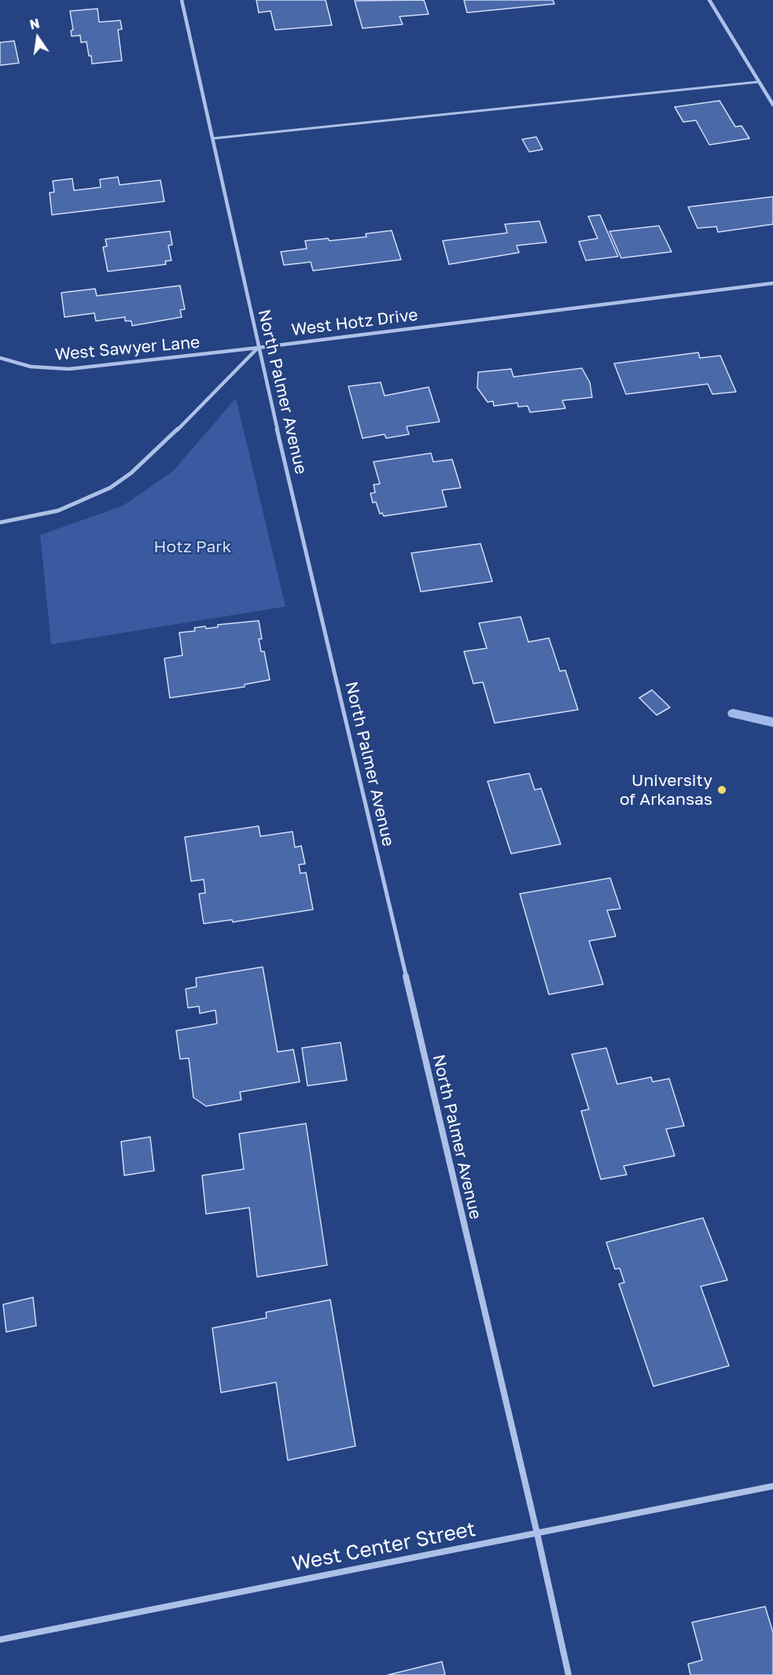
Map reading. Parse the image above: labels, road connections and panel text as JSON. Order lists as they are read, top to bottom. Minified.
{"streets":{"street":["West Hotz Drive","West Sawyer Lane","North Palmer Avenue","West Center Street"]},"crossings":[["West Hotz Drive","West Sawyer Lane"],["West Hotz Drive","North Palmer Avenue"],["West Sawyer Lane","North Palmer Avenue"],["North Palmer Avenue","West Center Street"]],"parks":["Hotz Park"],"places":["University of Arkansas"],"north":"top"}
